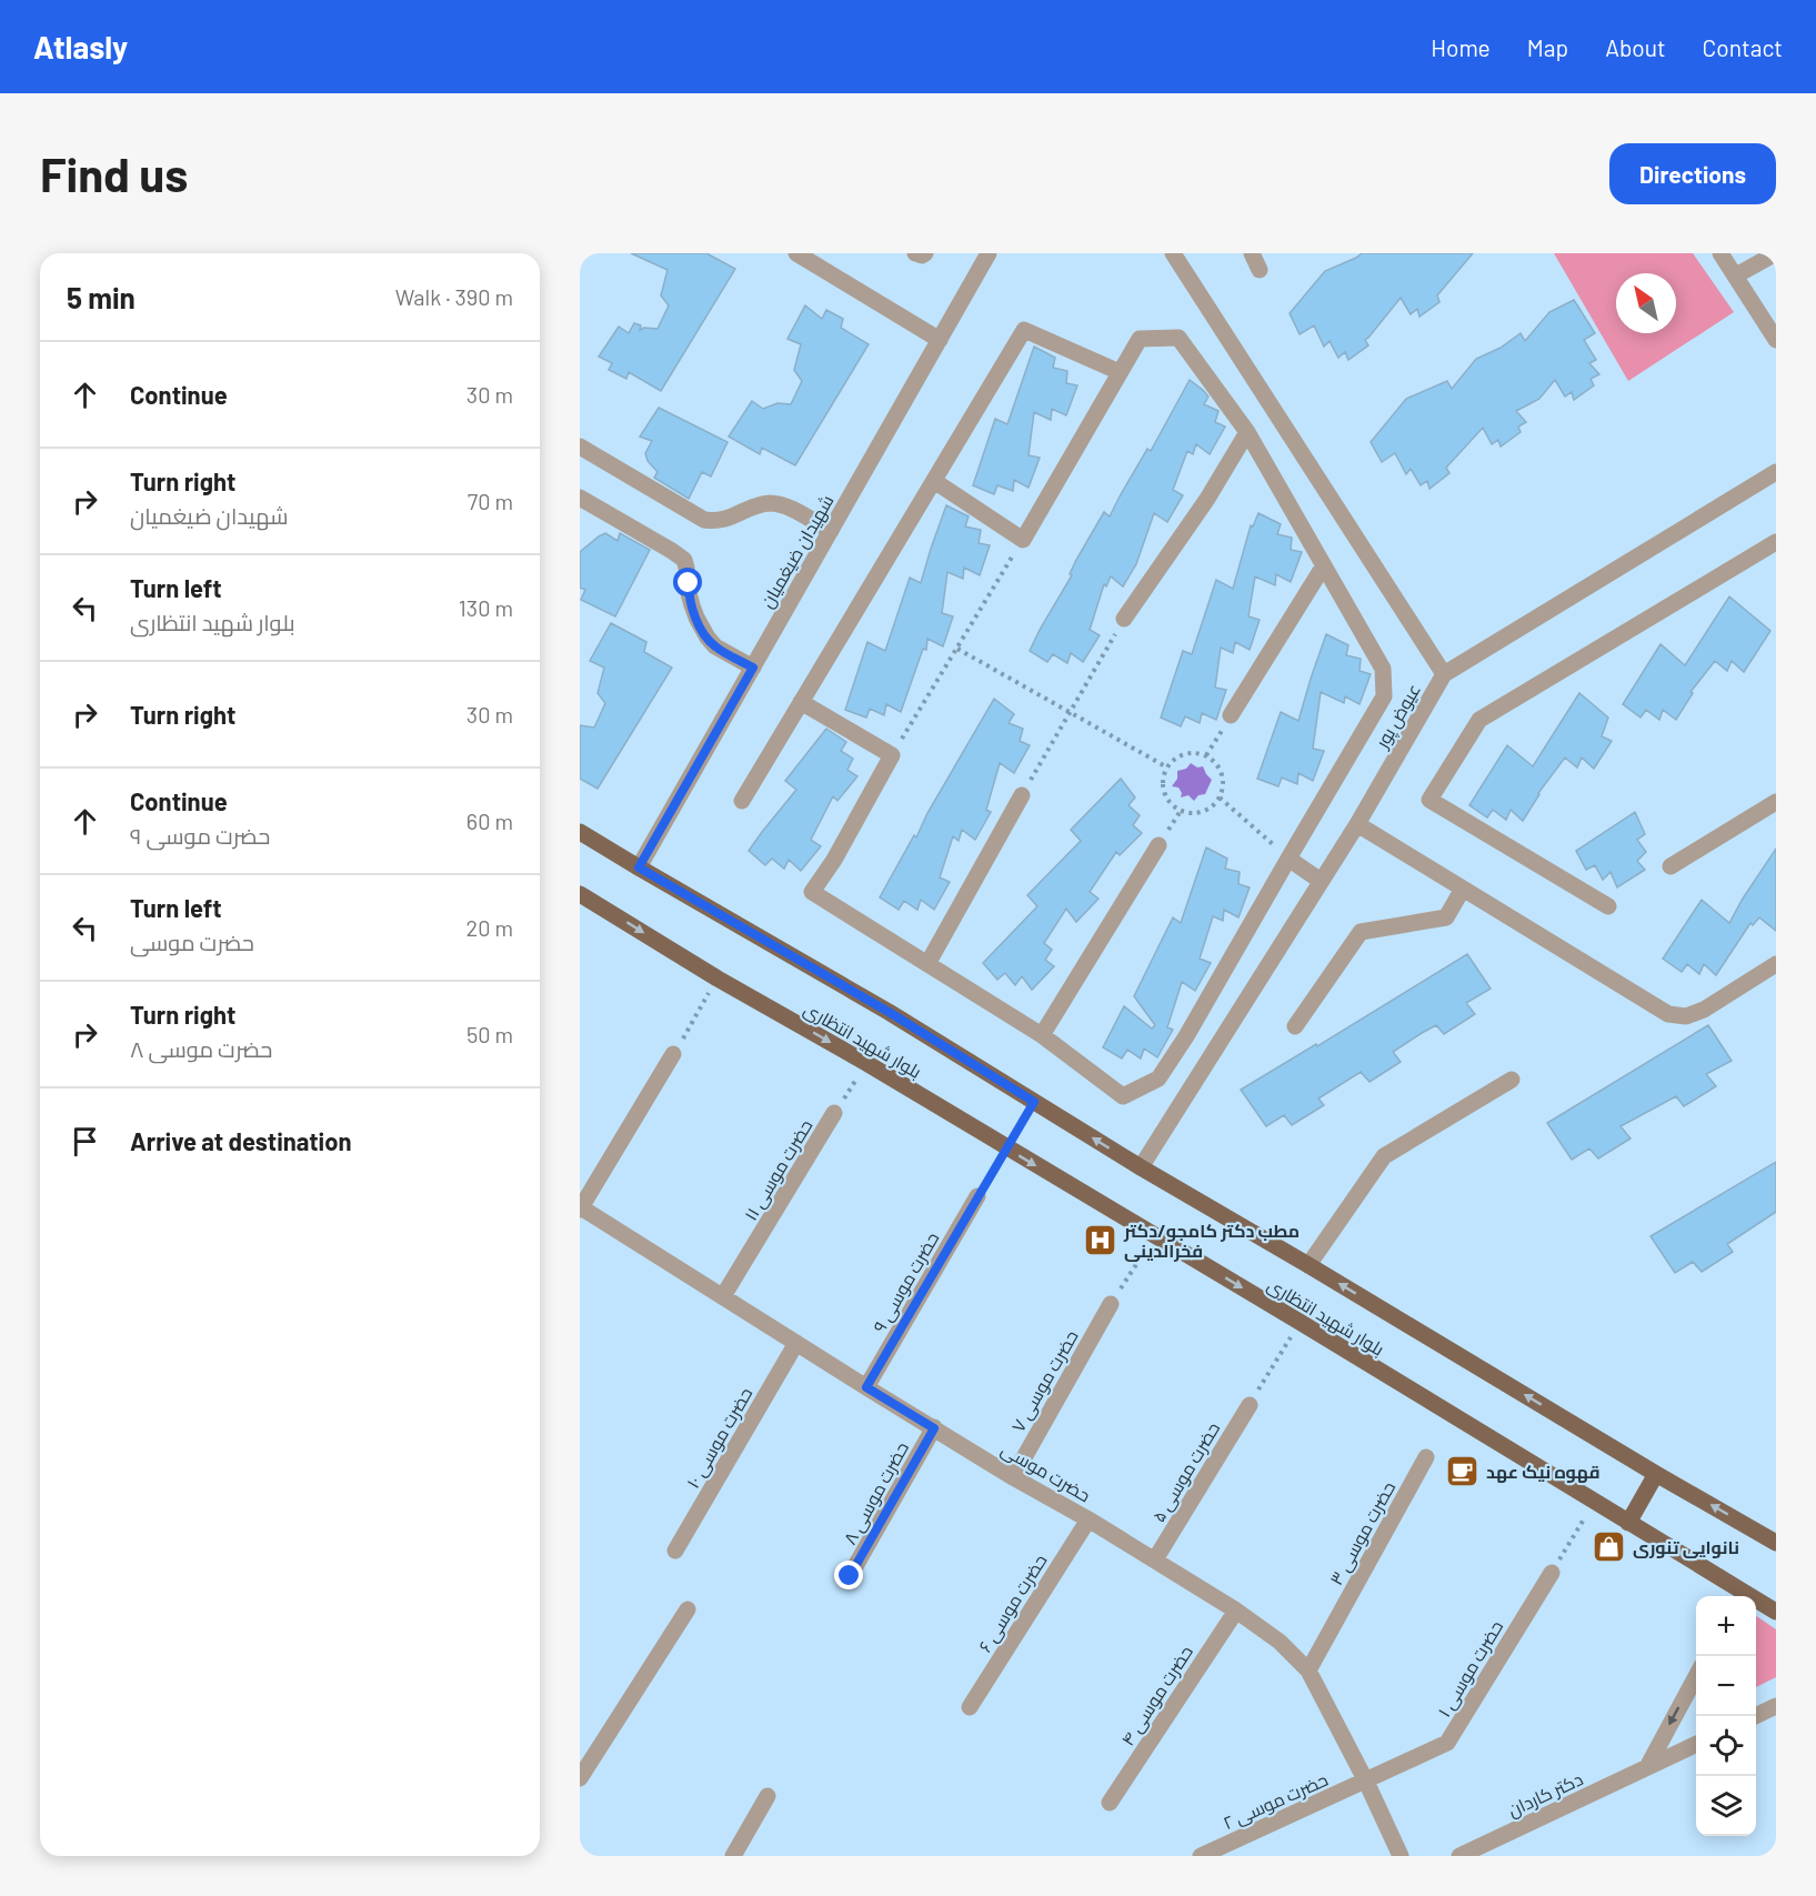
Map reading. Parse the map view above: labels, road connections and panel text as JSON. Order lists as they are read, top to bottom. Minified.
{"streets":{"main road":["بلوار شهید انتظاری"],"street":["شهیدان ضیغمیان","عیوض پور","حضرت موسی ۱۱","حضرت موسی ۹","حضرت موسی ۷","حضرت موسی ۱۰","حضرت موسی","حضرت موسی ۵","حضرت موسی ۸","حضرت موسی ۳","حضرت موسی ۶","حضرت موسی ۱","حضرت موسی ۴","دکتر کاردان","حضرت موسی ۲"]},"crossings":[["شهیدان ضیغمیان","بلوار شهید انتظاری"],["عیوض پور","بلوار شهید انتظاری"],["بلوار شهید انتظاری","حضرت موسی ۱۱"],["حضرت موسی ۱۱","حضرت موسی"],["حضرت موسی ۹","حضرت موسی"],["حضرت موسی ۷","حضرت موسی"],["حضرت موسی ۱۰","حضرت موسی"],["حضرت موسی","حضرت موسی ۵"],["حضرت موسی","حضرت موسی ۸"],["حضرت موسی","حضرت موسی ۳"],["حضرت موسی","حضرت موسی ۶"],["حضرت موسی","حضرت موسی ۱"],["حضرت موسی","حضرت موسی ۴"],["حضرت موسی","حضرت موسی ۲"],["حضرت موسی ۱","حضرت موسی ۲"]],"places":{"hospital":["مطب دکتر کامجو/دکتر فخرالدینی"],"cafe":["قهوه نیک عهد"],"shop":["نانوایی تنوری"]},"north":"top left","page":{"header":"Atlasly","nav":["Home","Map","About","Contact"],"buttons":"Directions","title":"Find us","heading":["5 min","Walk · 390 m"],"list":[["Continue","30 m"],["Turn right","شهیدان ضیغمیان","70 m"],["Turn left","بلوار شهید انتظاری","130 m"],["Turn right","30 m"],["Continue","حضرت موسی ۹","60 m"],["Turn left","حضرت موسی","20 m"],["Turn right","حضرت موسی ۸","50 m"],"Arrive at destination"],"map_buttons":["+","−"]}}
